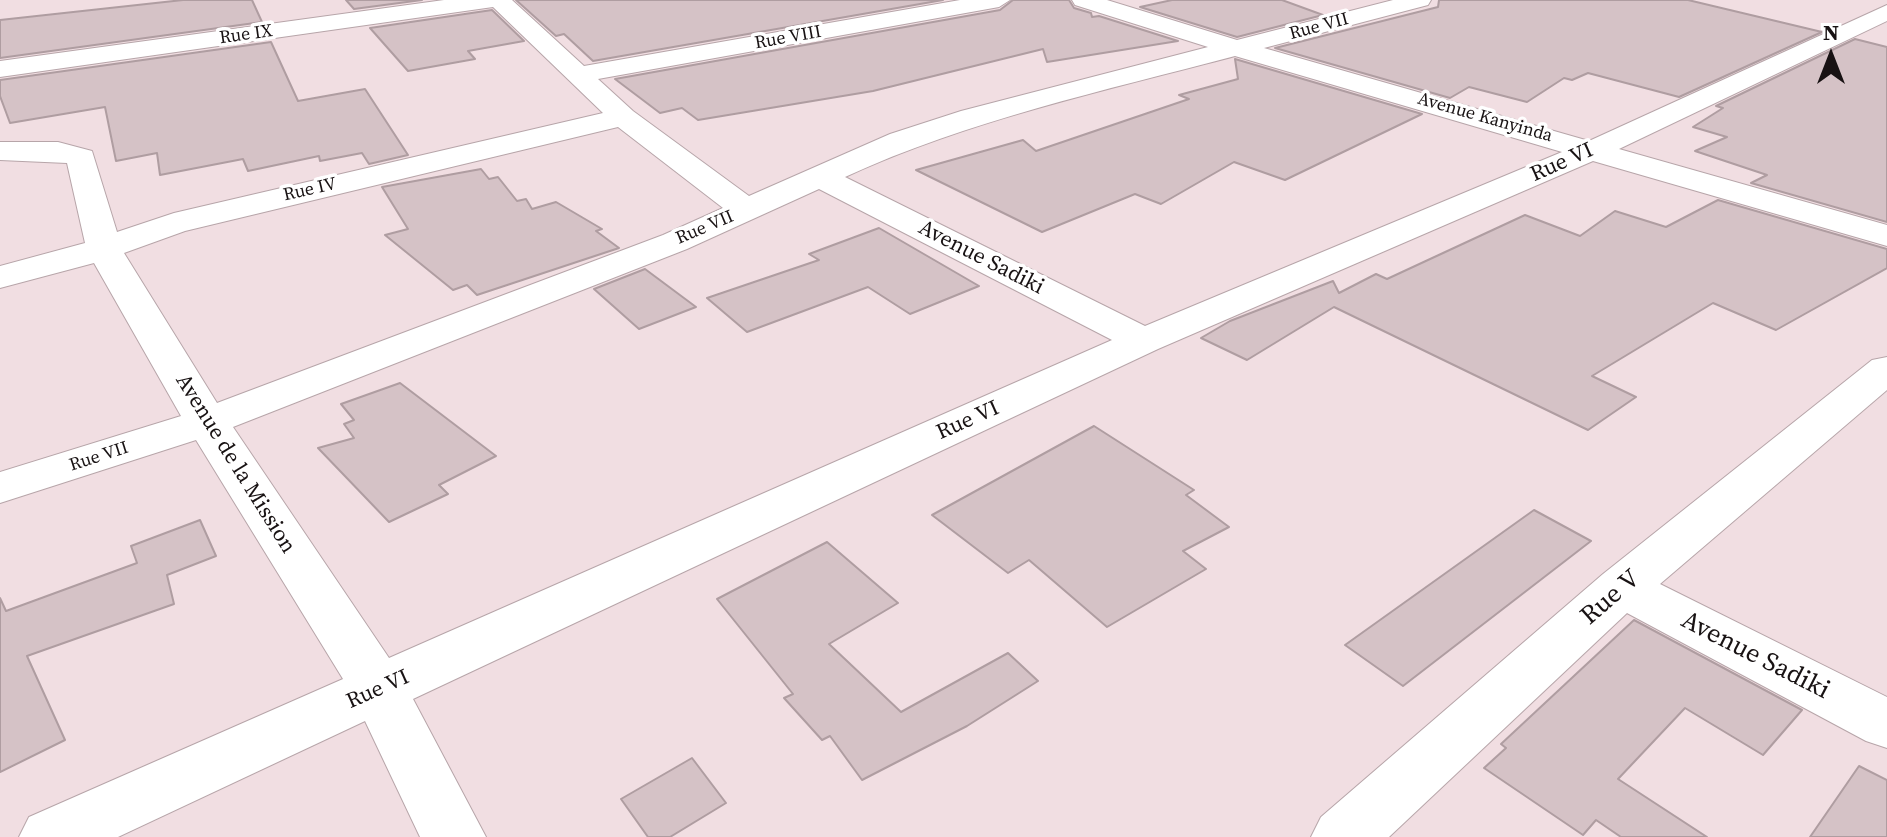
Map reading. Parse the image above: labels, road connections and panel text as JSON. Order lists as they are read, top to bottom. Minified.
{"streets":{"street":["Rue VII","Rue IX","Rue VIII","Avenue Kanyinda","Rue VI","Rue IV","Avenue Sadiki","Avenue de la Mission","Rue V"]},"crossings":[["Rue VII","Avenue Kanyinda"],["Rue VII","Avenue Sadiki"],["Rue VII","Avenue de la Mission"],["Avenue Kanyinda","Rue VI"],["Rue VI","Avenue Sadiki"],["Rue VI","Avenue de la Mission"],["Rue IV","Avenue de la Mission"],["Avenue Sadiki","Rue V"]],"north":"top"}
